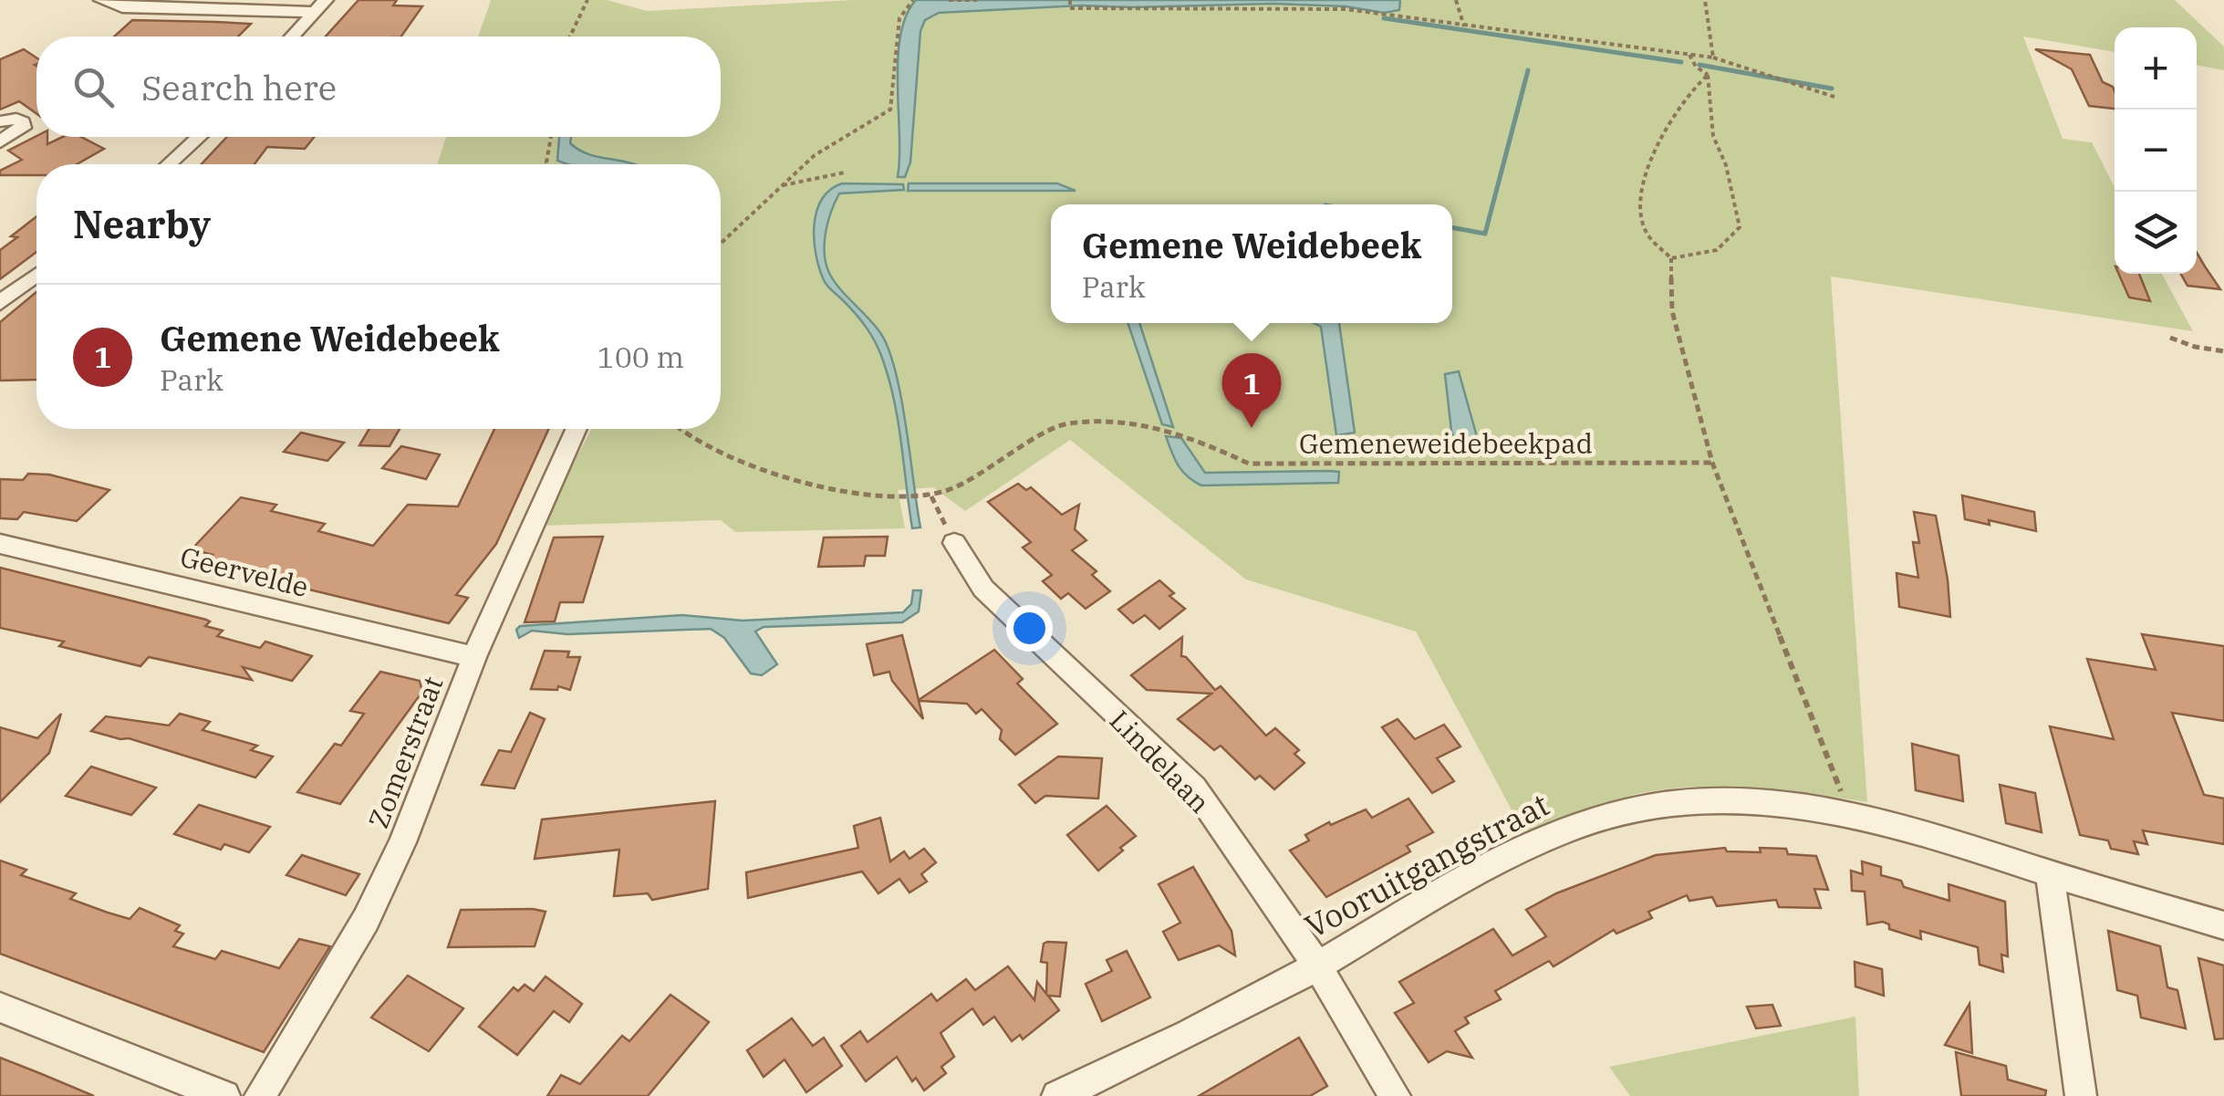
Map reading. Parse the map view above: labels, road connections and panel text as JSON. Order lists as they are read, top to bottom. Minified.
{"streets":{"street":["Geervelde","Zomerstraat","Lindelaan","Vooruitgangstraat"],"path":["Gemeneweidebeekpad"]},"crossings":[["Geervelde","Zomerstraat"],["Lindelaan","Vooruitgangstraat"]],"page":{"map_buttons":["+","−"],"search":"Search here","heading":"Nearby","popup":["Gemene Weidebeek","Park"],"list":[{"mark":"1","name":"Gemene Weidebeek","note":"Park","value":"100 m"}],"pins":"1"}}
